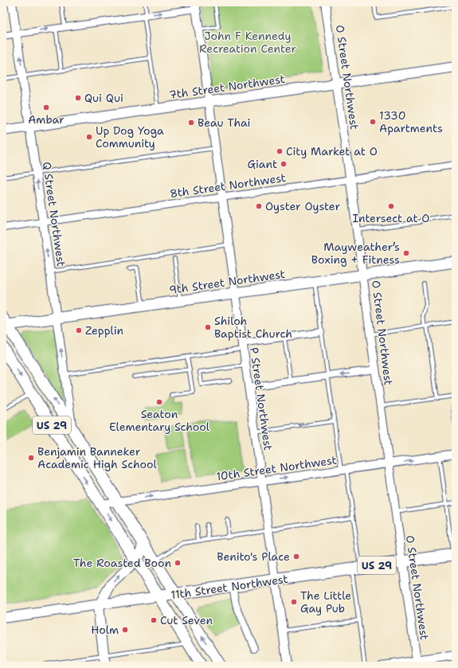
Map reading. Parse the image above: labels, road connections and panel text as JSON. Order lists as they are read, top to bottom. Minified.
{"streets":{"highway":["US 29","11th Street Northwest"],"main road":["7th Street Northwest","9th Street Northwest"],"street":["O Street Northwest","8th Street Northwest","Q Street Northwest","P Street Northwest","10th Street Northwest"]},"crossings":[["O Street Northwest","7th Street Northwest"],["O Street Northwest","8th Street Northwest"],["O Street Northwest","9th Street Northwest"],["O Street Northwest","10th Street Northwest"],["O Street Northwest","11th Street Northwest"],["7th Street Northwest","Q Street Northwest"],["7th Street Northwest","P Street Northwest"],["8th Street Northwest","Q Street Northwest"],["8th Street Northwest","P Street Northwest"],["Q Street Northwest","9th Street Northwest"],["Q Street Northwest","US 29"],["9th Street Northwest","P Street Northwest"],["9th Street Northwest","US 29"],["P Street Northwest","10th Street Northwest"],["P Street Northwest","11th Street Northwest"],["US 29","10th Street Northwest"],["US 29","11th Street Northwest"]],"one_way":["Q Street Northwest","10th Street Northwest"],"parks":["John F Kennedy Recreation Center"],"places":["Qui Qui","Ambar","1330 Apartments","Beau Thai","Up Dog Yoga Community","City Market at O","Giant","Oyster Oyster","Intersect at O","Mayweather’s Boxing + Fitness","Shiloh Baptist Church","Zepplin","Seaton Elementary School","Benjamin Banneker Academic High School","Benito's Place","The Roasted Boon","The Little Gay Pub","Cut Seven","Holm"]}
